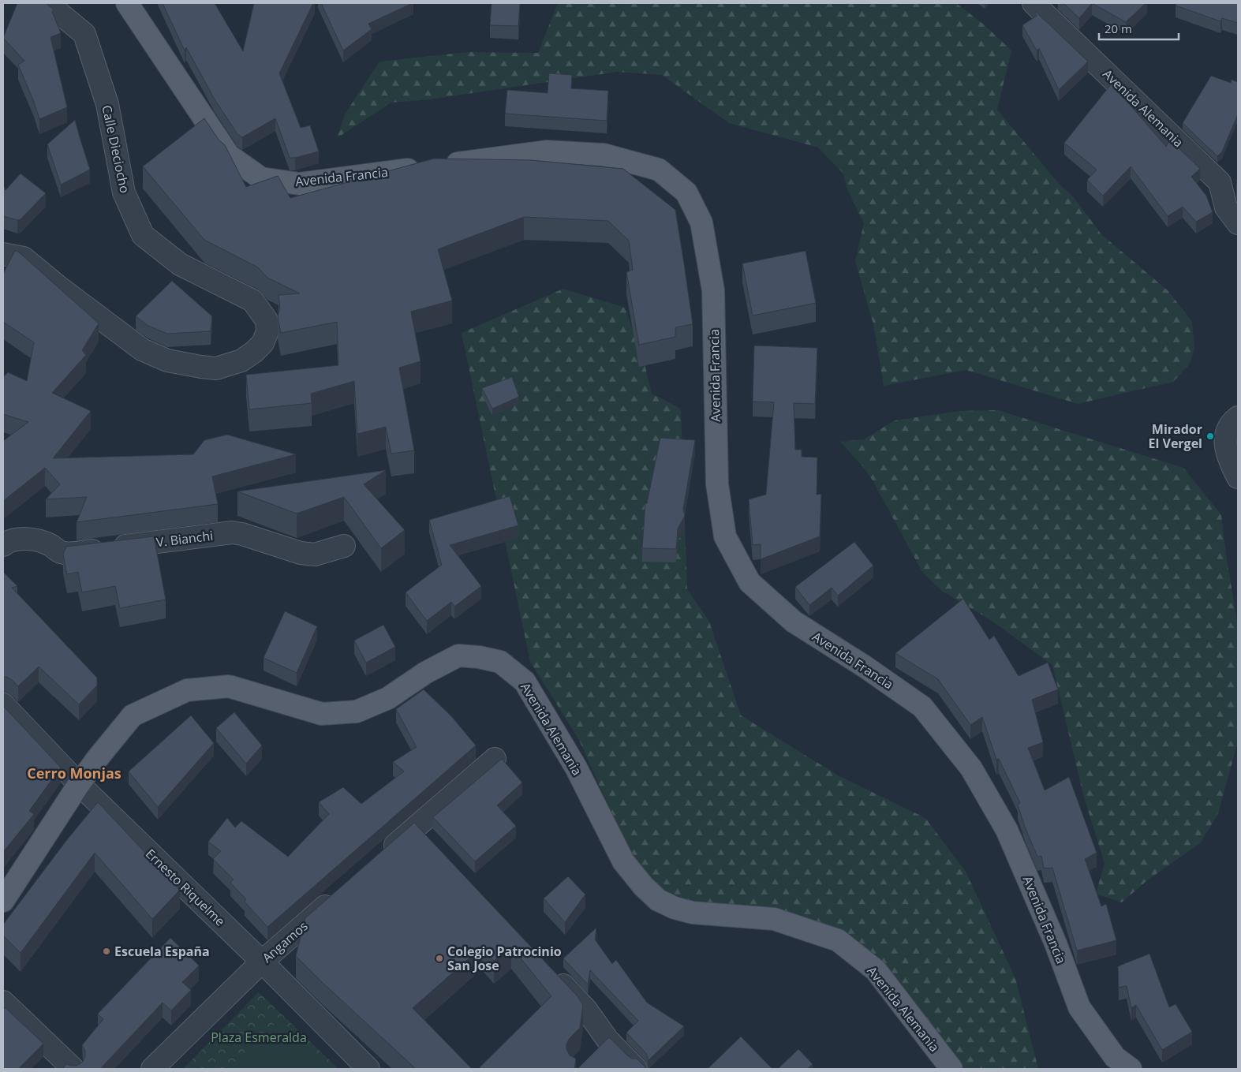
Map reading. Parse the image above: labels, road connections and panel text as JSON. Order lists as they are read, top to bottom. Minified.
{"streets":{"main road":["Avenida Alemania","Avenida Francia"],"street":["Calle Dieciocho","V. Bianchi","Ernesto Riquelme","Angamos"]},"crossings":[["Avenida Alemania","Ernesto Riquelme"],["Ernesto Riquelme","Angamos"]],"districts":["Cerro Monjas"],"parks":["Plaza Esmeralda"],"places":["Mirador El Vergel","Escuela España","Colegio Patrocinio San Jose"],"scale_bar":"20 m"}
